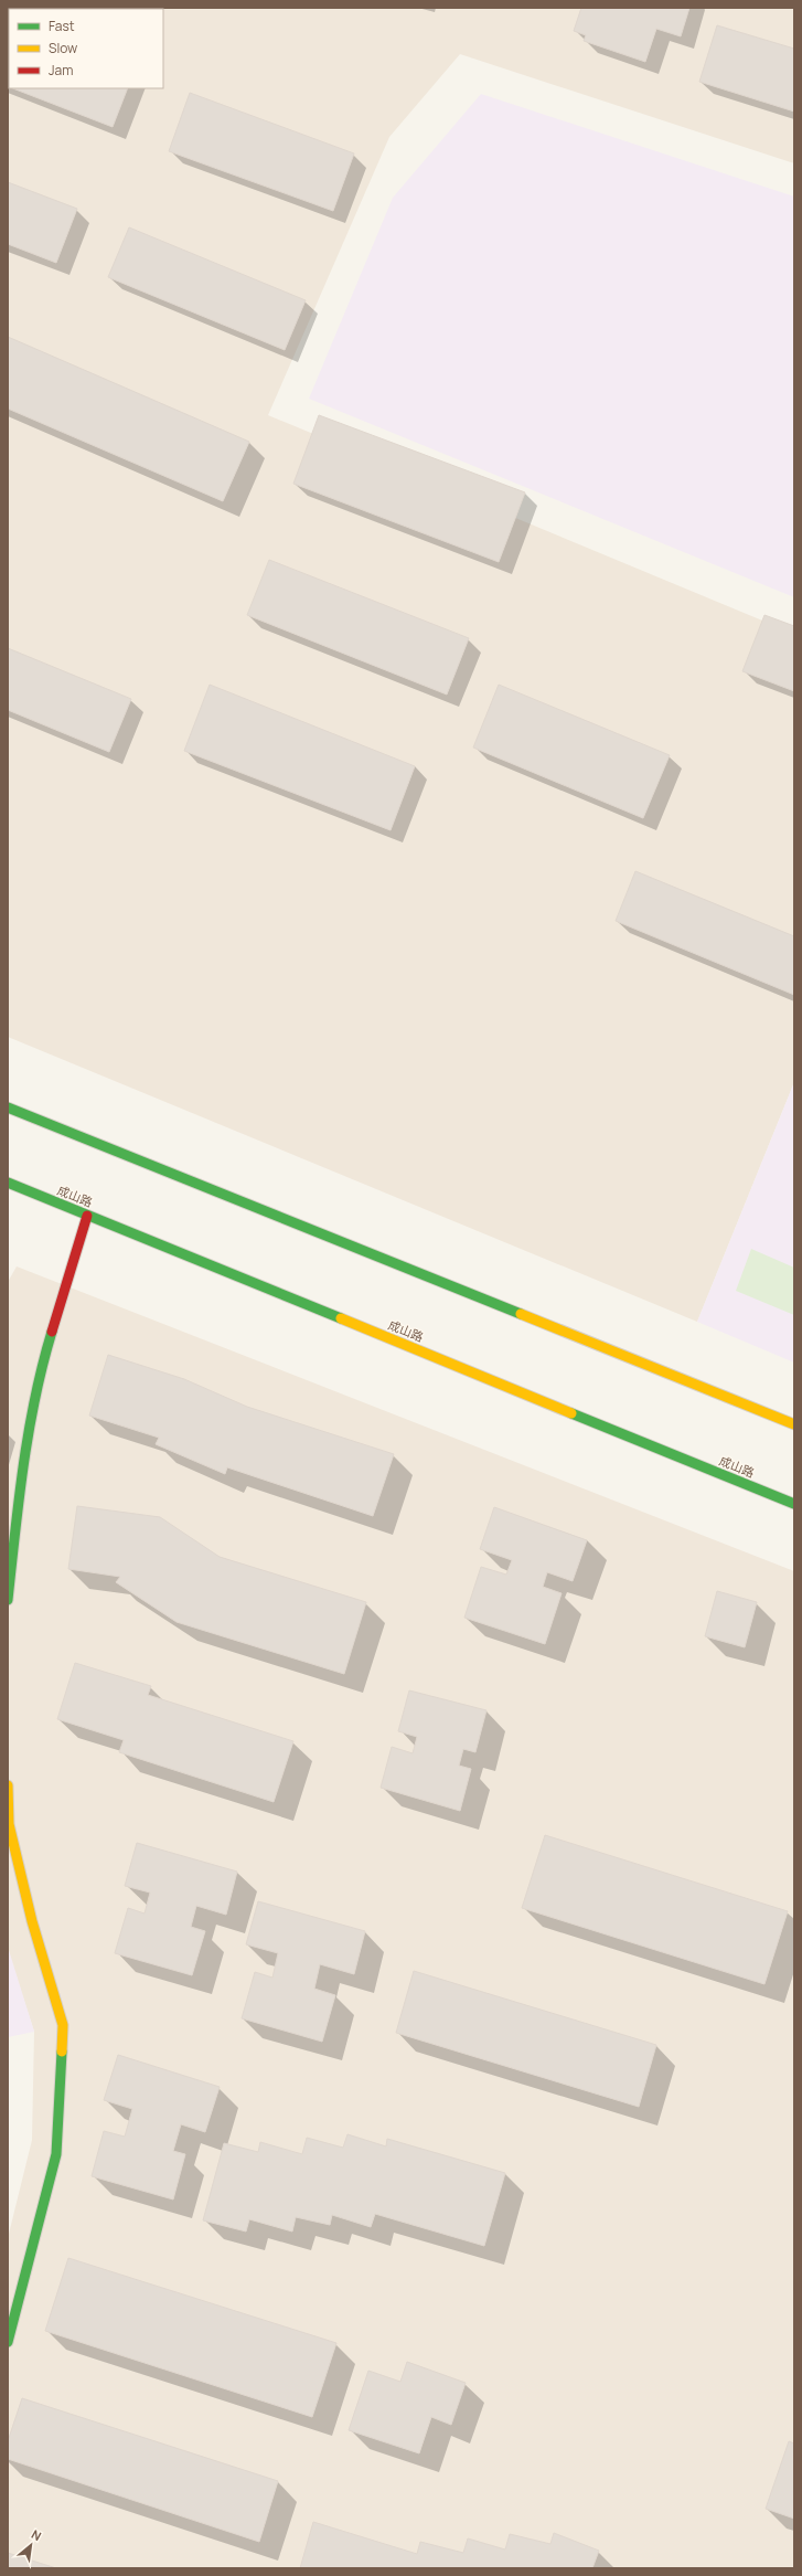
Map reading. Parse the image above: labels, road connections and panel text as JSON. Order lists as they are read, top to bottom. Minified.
{"streets":{"main road":["成山路"]},"legend":["Fast","Slow","Jam"],"north":"top right"}
